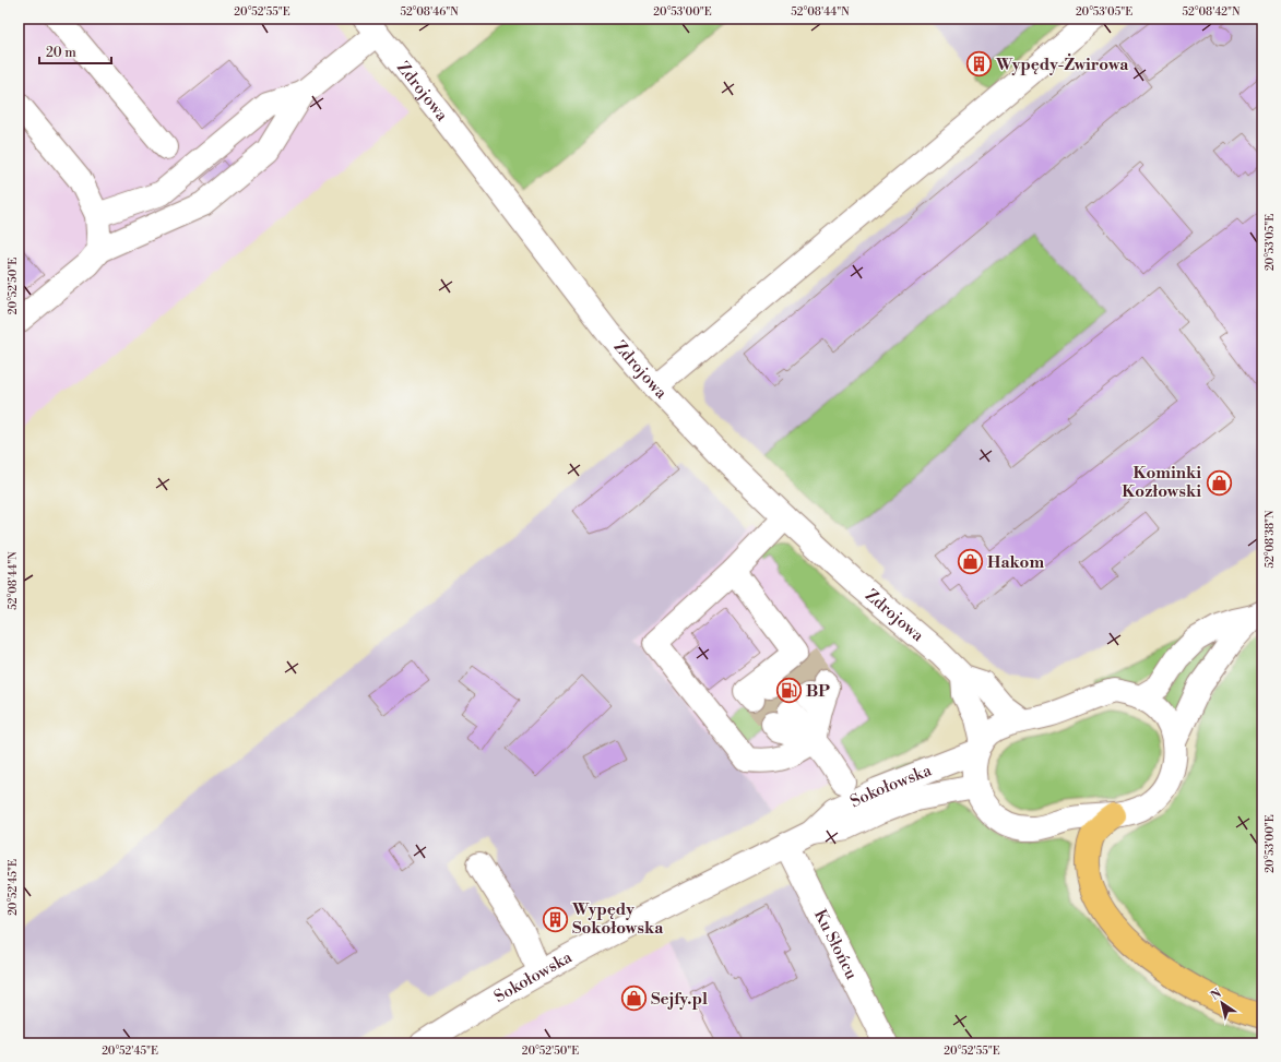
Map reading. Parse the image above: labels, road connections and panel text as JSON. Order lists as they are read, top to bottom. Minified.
{"streets":{"street":["Zdrojowa","Sokołowska","Ku Słońcu"]},"crossings":[["Sokołowska","Ku Słońcu"]],"places":{"building":["Wypędy-Żwirowa","Wypędy Sokołowska"],"shop":["Kominki Kozłowski","Hakom","Sejfy.pl"],"fuel station":["BP"]},"scale_bar":"20 m","north":"top left","coordinates":["20°52'55\"E","52°08'46\"N","20°53'00\"E","52°08'44\"N","20°53'05\"E","52°08'42\"N","20°52'50\"E","52°08'38\"N","20°52'45\"E"]}
